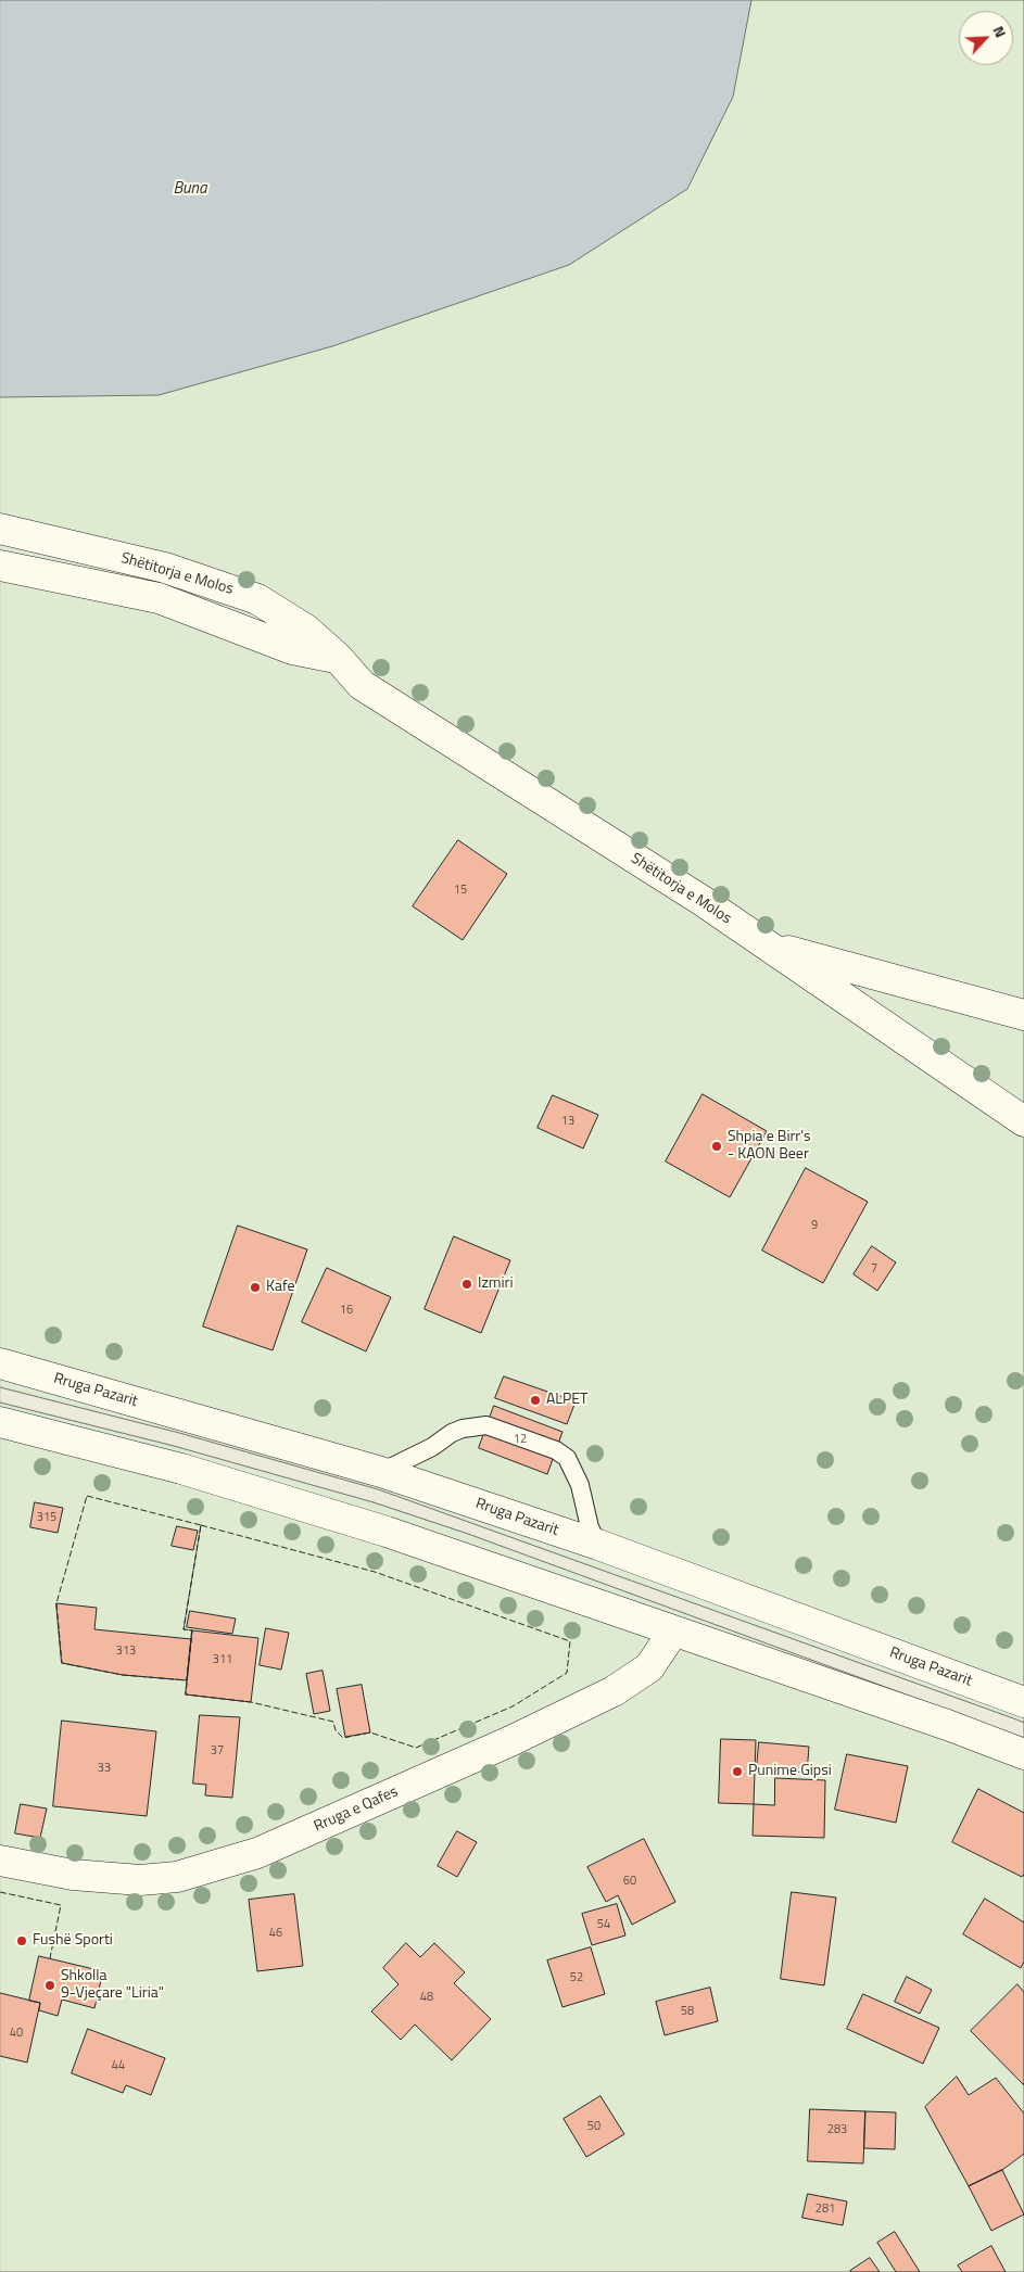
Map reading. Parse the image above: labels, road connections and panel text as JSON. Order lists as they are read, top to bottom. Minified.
{"streets":{"street":["Shëtitorja e Molos","Rruga Pazarit","Rruga e Qafes"]},"water":["Buna"],"places":["Shpia e Birr's - KAON Beer","Izmiri","Kafe","ALPET","Punime Gipsi","Fushë Sporti","Shkolla 9-Vjeçare \"Liria\""],"house_numbers":["15","13","9","7","16","12","315","313","311","37","33","60","54","46","52","48","58","40","44","50","283","281"],"north":"top right"}
